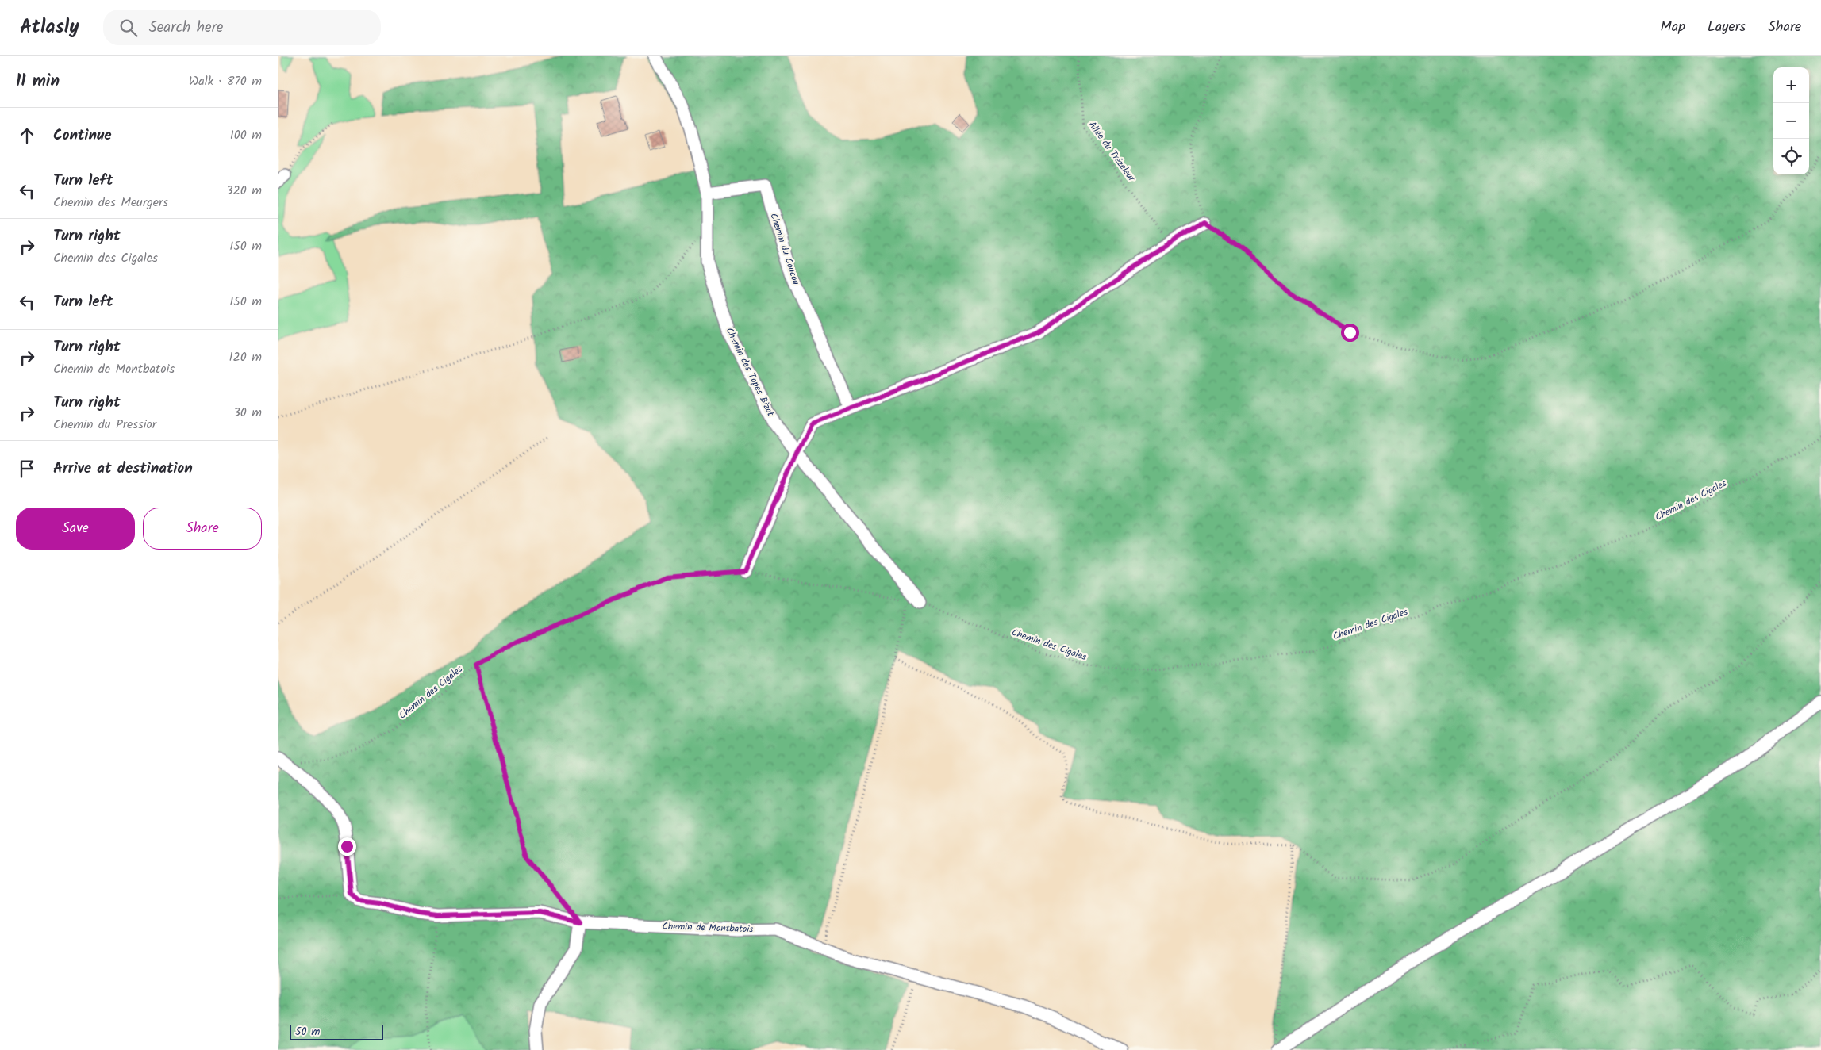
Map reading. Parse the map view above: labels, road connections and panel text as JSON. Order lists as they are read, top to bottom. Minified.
{"streets":{"street":["Chemin du Coucou","Chemin des Topes Bizot","Chemin de Montbatois"],"path":["Allée du Trézeleur","Chemin des Cigales"]},"crossings":[["Chemin du Coucou","Chemin des Topes Bizot"],["Chemin des Topes Bizot","Chemin des Cigales"]],"scale_bar":"50 m","page":{"header":"Atlasly","search":"Search here","nav":["Map","Layers","Share"],"heading":["11 min","Walk · 870 m"],"map_buttons":["+","−"],"list":[["Continue","100 m"],["Turn left","Chemin des Meurgers","320 m"],["Turn right","Chemin des Cigales","150 m"],["Turn left","150 m"],["Turn right","Chemin de Montbatois","120 m"],["Turn right","Chemin du Pressior","30 m"],"Arrive at destination"],"buttons":["Save","Share"],"scale":"50 m"}}
